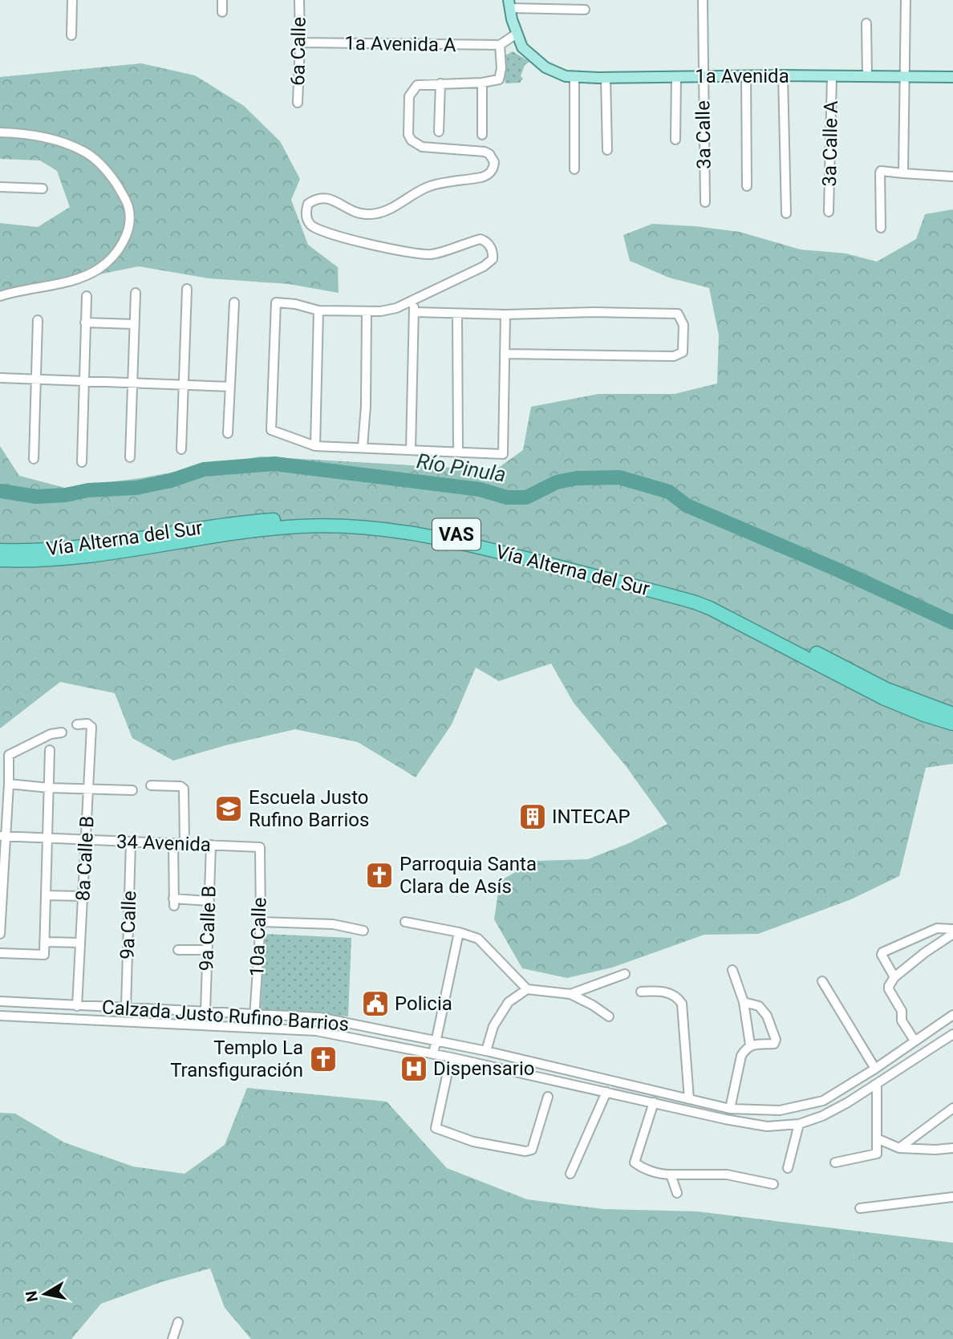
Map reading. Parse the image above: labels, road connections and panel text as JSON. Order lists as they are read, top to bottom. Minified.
{"streets":{"highway":["VAS","Vía Alterna del Sur"],"main road":["1a Avenida"],"street":["1a Avenida A","6a Calle","3a Calle","3a Calle A","34 Avenida","8a Calle B","9a Calle","9a Calle B","10a Calle","Calzada Justo Rufino Barrios"]},"crossings":[["1a Avenida A","6a Calle"],["1a Avenida","3a Calle"],["1a Avenida","3a Calle A"],["34 Avenida","8a Calle B"],["34 Avenida","9a Calle"],["34 Avenida","9a Calle B"],["34 Avenida","10a Calle"],["8a Calle B","Calzada Justo Rufino Barrios"],["9a Calle","Calzada Justo Rufino Barrios"],["9a Calle B","Calzada Justo Rufino Barrios"],["10a Calle","Calzada Justo Rufino Barrios"]],"water":["Río Pinula"],"places":{"school or university":["Escuela Justo Rufino Barrios"],"building":["INTECAP"],"church":["Parroquia Santa Clara de Asís","Templo La Transfiguración"],"public building":["Policia"],"hospital":["Dispensario"]},"north":"left"}
